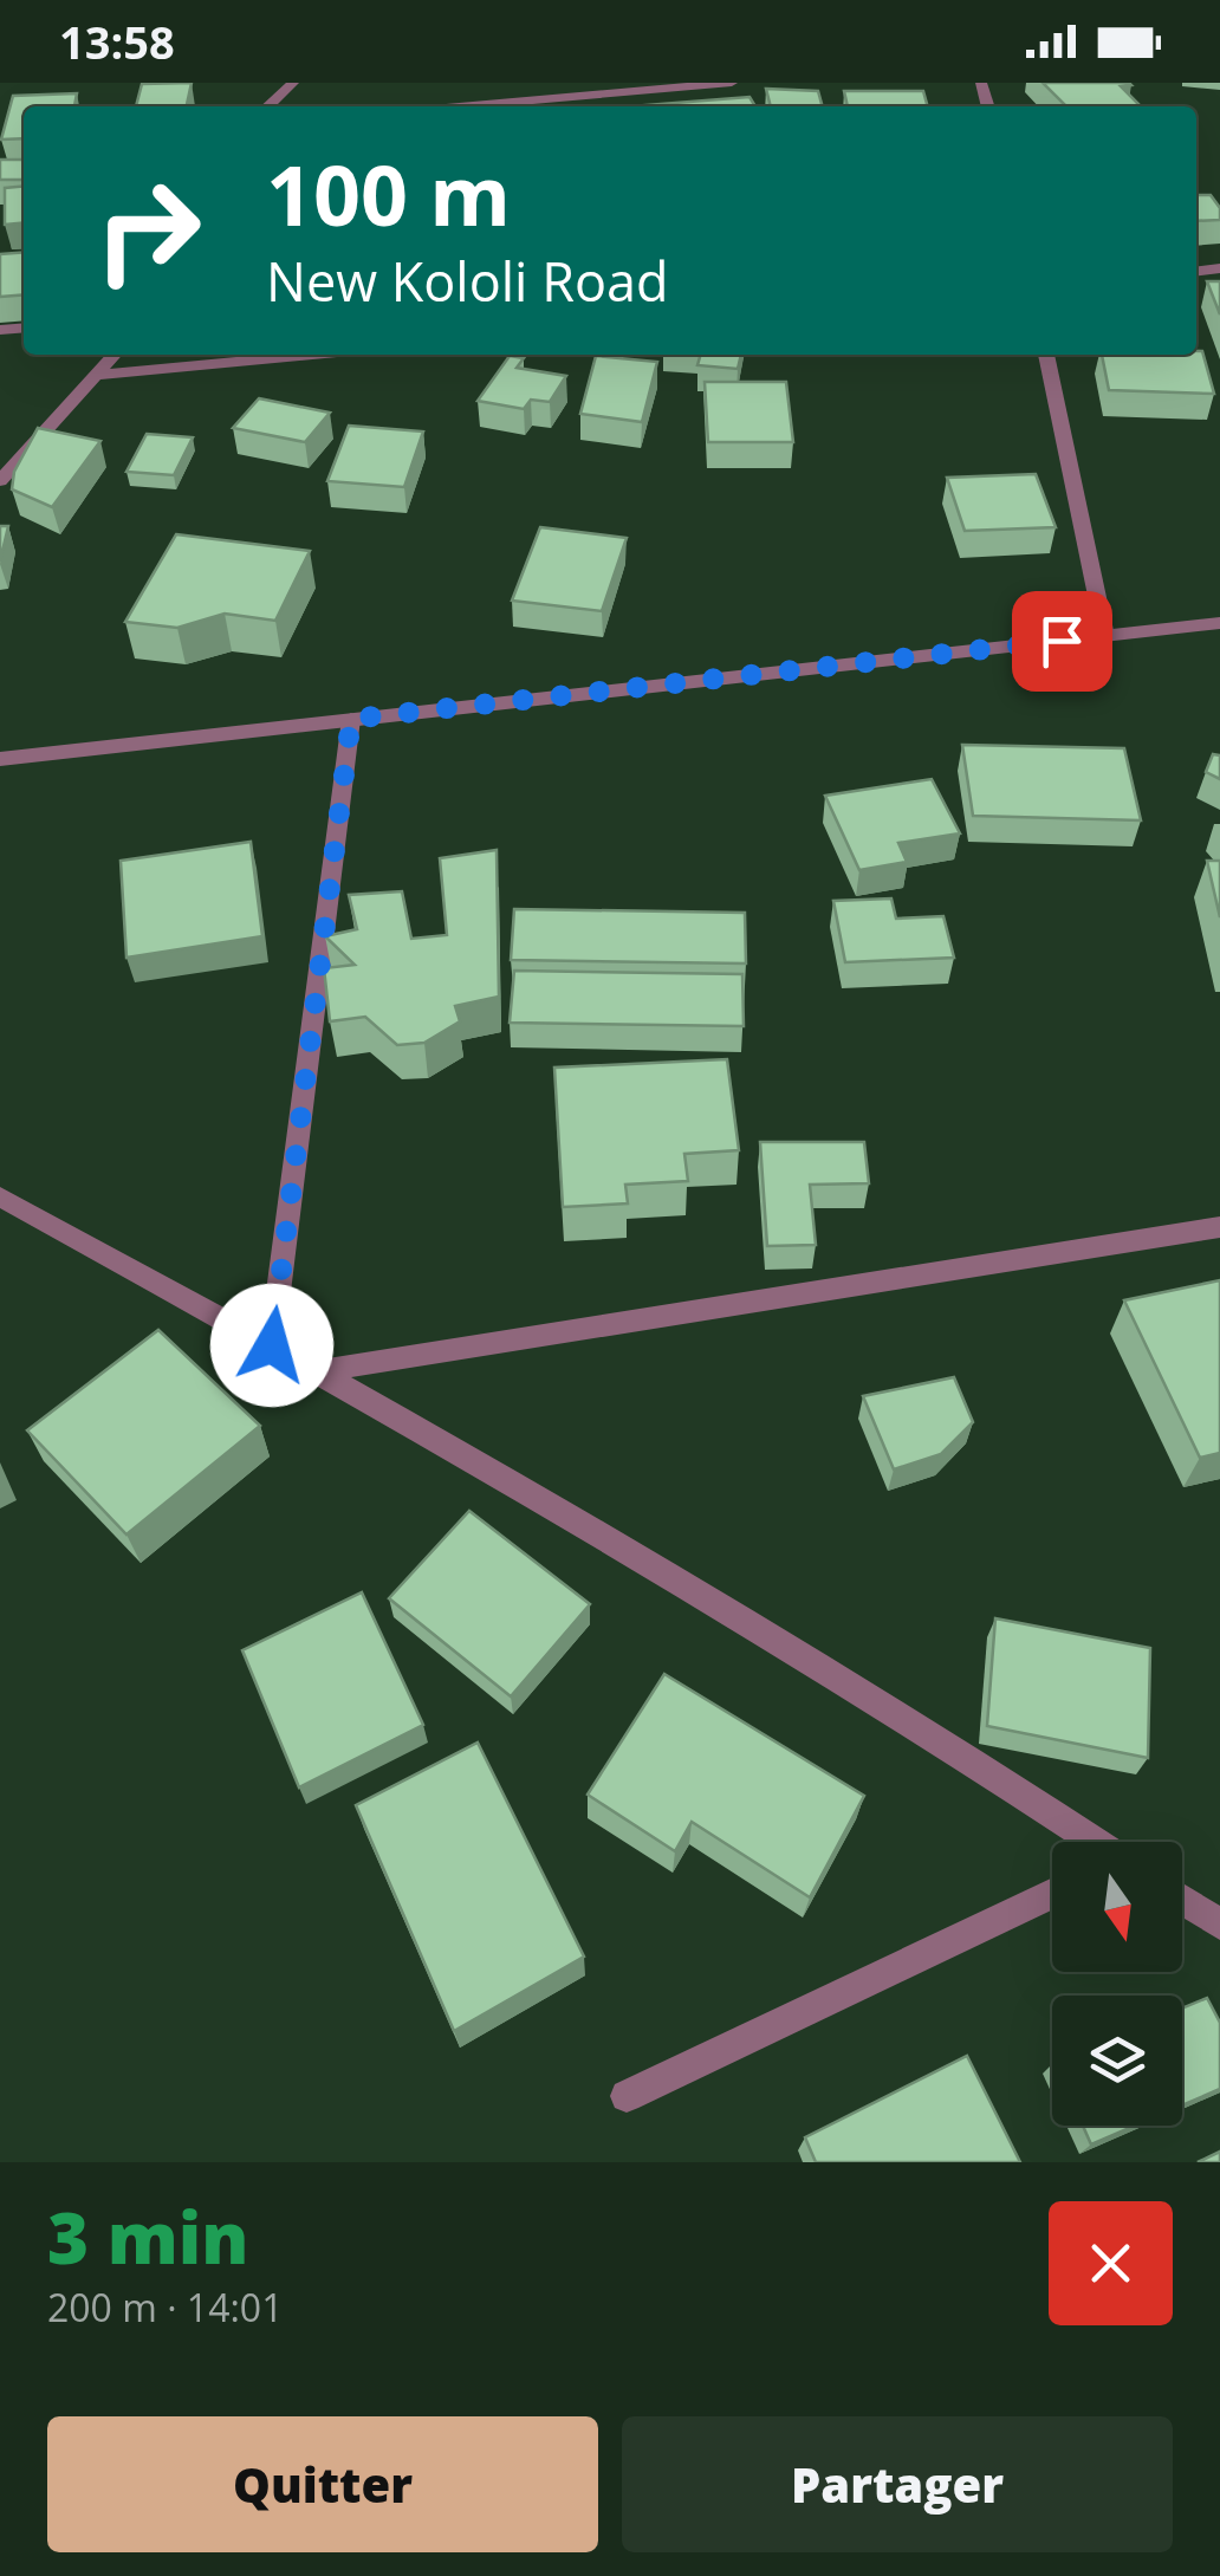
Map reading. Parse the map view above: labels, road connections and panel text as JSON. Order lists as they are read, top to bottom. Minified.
{"north":"bottom","page":{"status":"13:58","turn":["100 m","New Kololi Road"],"heading":["3 min","200 m · 14:01"],"buttons":["Quitter","Partager"]}}
